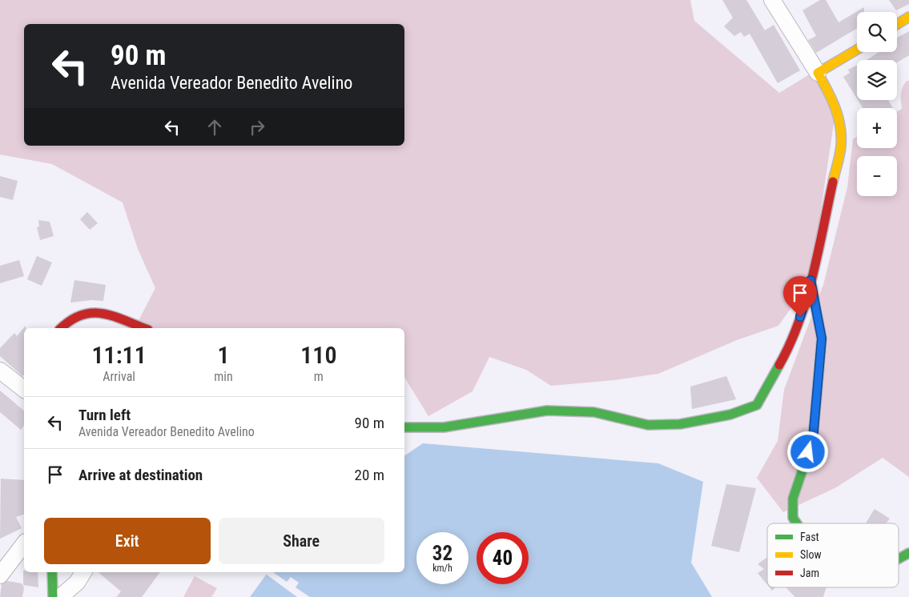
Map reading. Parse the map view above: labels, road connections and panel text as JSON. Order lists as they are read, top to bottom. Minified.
{"legend":["Fast","Slow","Jam"],"page":{"map_buttons":["+","−"],"turn":["90 m","Avenida Vereador Benedito Avelino"],"eta":["11:11","Arrival","1","min","110","m"],"list":[{"name":"Turn left","note":"Avenida Vereador Benedito Avelino","value":"90 m"},{"name":"Arrive at destination","value":"20 m"}],"buttons":["Exit","Share"],"speed":"32 km/h","limit":"40"}}
